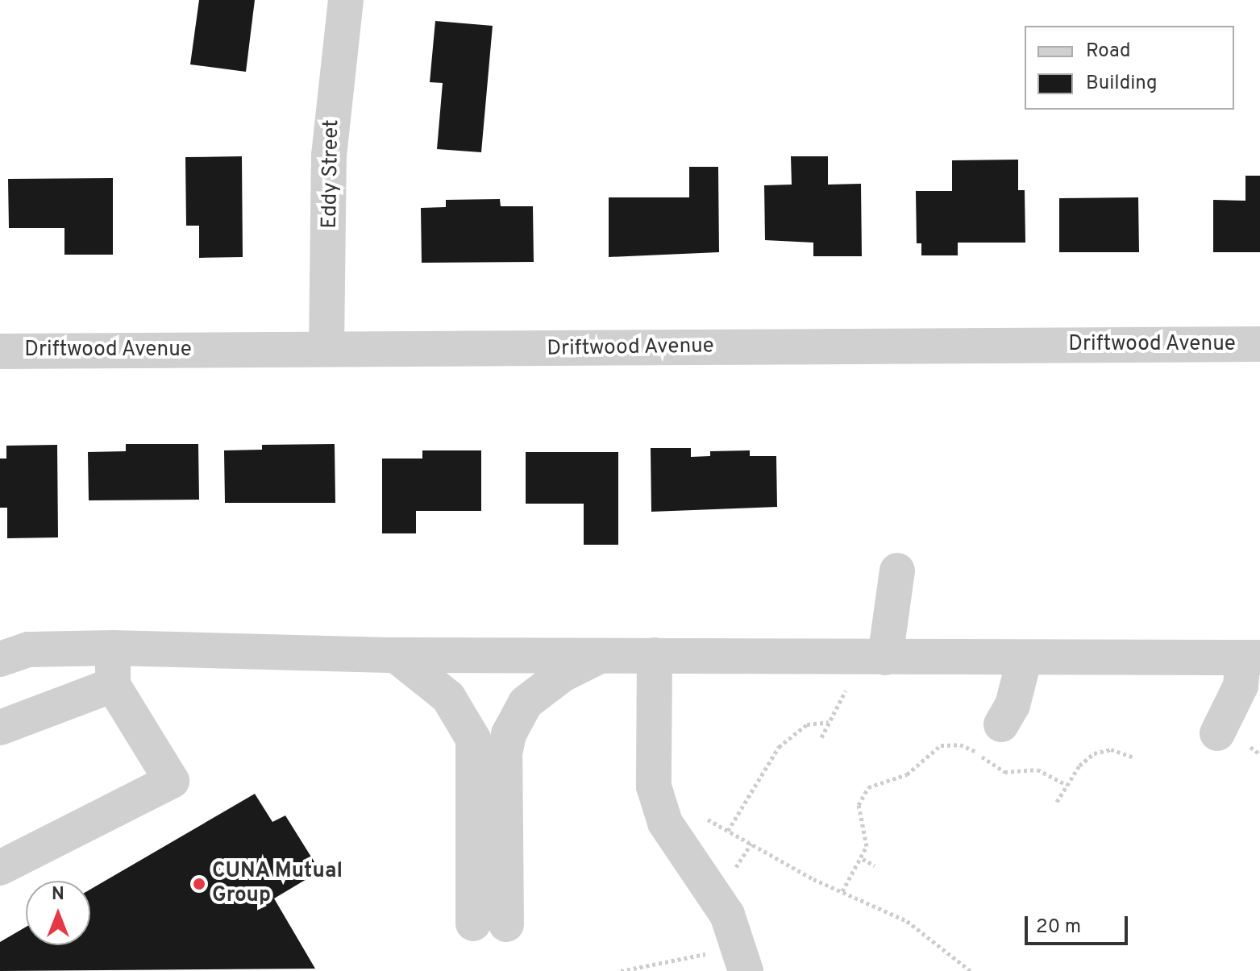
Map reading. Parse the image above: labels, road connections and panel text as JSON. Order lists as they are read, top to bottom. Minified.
{"streets":{"street":["Eddy Street","Driftwood Avenue"]},"crossings":[["Eddy Street","Driftwood Avenue"]],"places":["CUNA Mutual Group"],"legend":["Road","Building"],"scale_bar":"20 m","north":"top"}
